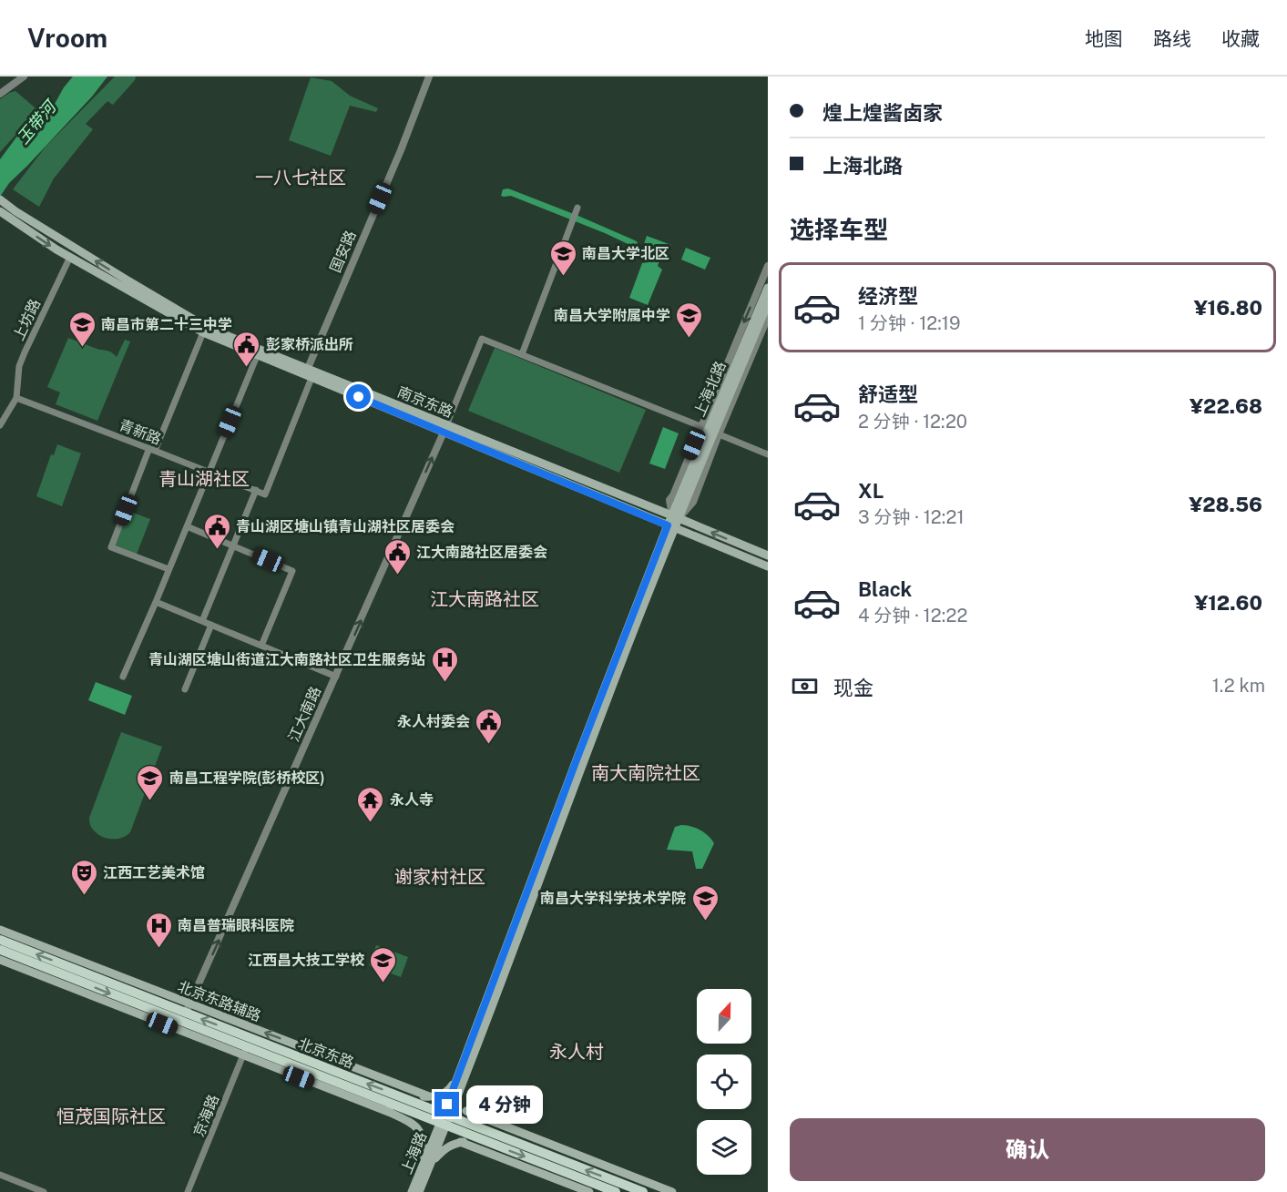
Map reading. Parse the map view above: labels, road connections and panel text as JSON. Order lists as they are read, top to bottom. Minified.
{"streets":{"main road":["上海北路","南京东路","北京东路辅路","北京东路","上海路"],"street":["国安路","上坊路","青新路","江大南路","京海路"]},"crossings":[["国安路","南京东路"],["上坊路","南京东路"],["上坊路","青新路"],["上海北路","南京东路"],["上海北路","北京东路"],["上海北路","上海路"],["南京东路","江大南路"],["江大南路","北京东路辅路"],["江大南路","北京东路"],["北京东路辅路","北京东路"],["北京东路","京海路"],["北京东路","上海路"]],"one_way":["江大南路"],"districts":["一八七社区","青山湖社区","江大南路社区","南大南院社区","谢家村社区","永人村","恒茂国际社区"],"water":["玉带河"],"places":{"school or university":["南昌大学北区","南昌大学附属中学","南昌市第二十三中学","南昌工程学院(彭桥校区)","南昌大学科学技术学院","江西昌大技工学校"],"public building":["彭家桥派出所","青山湖区塘山镇青山湖社区居委会","江大南路社区居委会","永人村委会"],"hospital":["青山湖区塘山街道江大南路社区卫生服务站","南昌普瑞眼科医院"],"temple":["永人寺"],"theatre":["江西工艺美术馆"]},"north":"top","page":{"header":"Vroom","nav":["地图","路线","收藏"],"banner":["煌上煌酱卤家","上海北路"],"heading":"选择车型","list":[{"name":"经济型","note":"1 分钟 · 12:19","value":"¥16.80"},{"name":"舒适型","note":"2 分钟 · 12:20","value":"¥22.68"},{"name":"XL","note":"3 分钟 · 12:21","value":"¥28.56"},{"name":"Black","note":"4 分钟 · 12:22","value":"¥12.60"}],"pay":["现金","1.2 km"],"bubble":"4 分钟","buttons":"确认"}}
